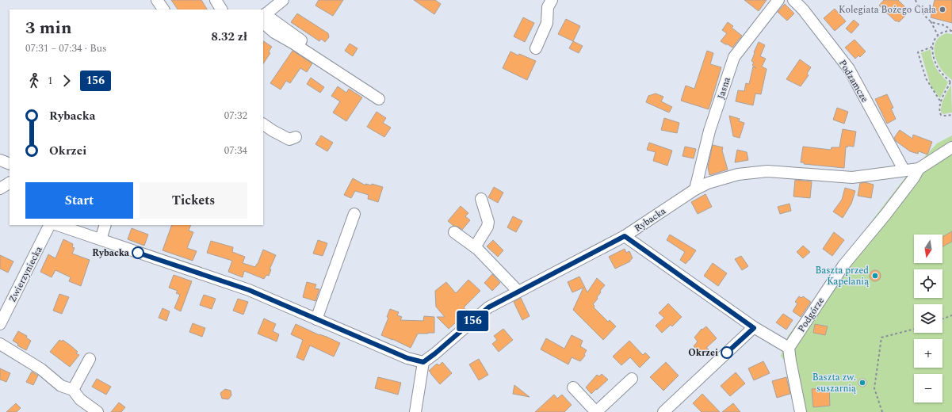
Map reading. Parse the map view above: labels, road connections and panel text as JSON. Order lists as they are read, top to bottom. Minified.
{"streets":{"street":["Podzamcze","Jasna","Rybacka","Zwierzyniecka","Podgórze"]},"crossings":[["Podzamcze","Rybacka"],["Jasna","Rybacka"],["Rybacka","Podgórze"]],"places":["Kolegiata Bożego Ciała","Rybacka","Baszta przed Kapelanią","Okrzei","Baszta zw. suszarnią"],"lines":["bus line 156"],"north":"bottom","page":{"on_map":"156","heading":["3 min","07:31 – 07:34 · Bus","8.32 zł"],"legs":["1","156"],"list":[{"name":"Rybacka","value":"07:32"},{"name":"Okrzei","value":"07:34"}],"buttons":["Start","Tickets"],"map_buttons":["+","−"]}}
